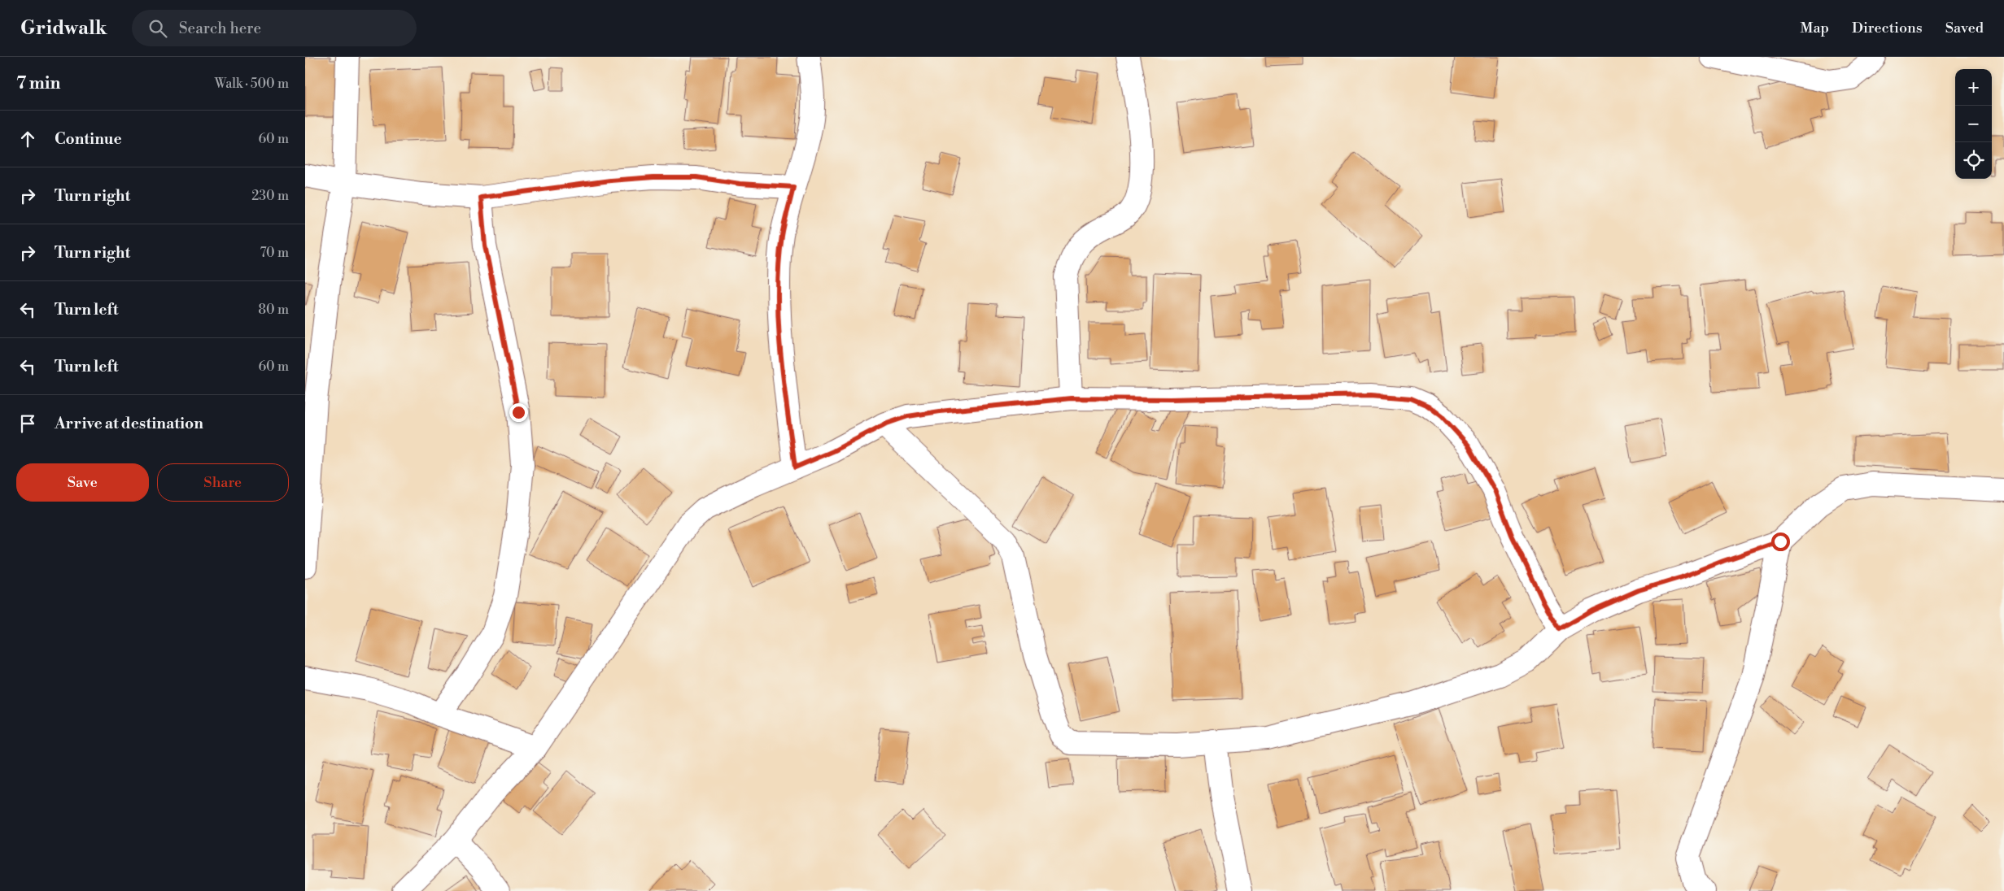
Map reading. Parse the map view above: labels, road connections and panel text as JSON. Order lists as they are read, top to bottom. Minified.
{"page":{"header":"Gridwalk","search":"Search here","nav":["Map","Directions","Saved"],"heading":["7 min","Walk · 500 m"],"map_buttons":["+","−"],"list":[["Continue","60 m"],["Turn right","230 m"],["Turn right","70 m"],["Turn left","80 m"],["Turn left","60 m"],"Arrive at destination"],"buttons":["Save","Share"]}}
